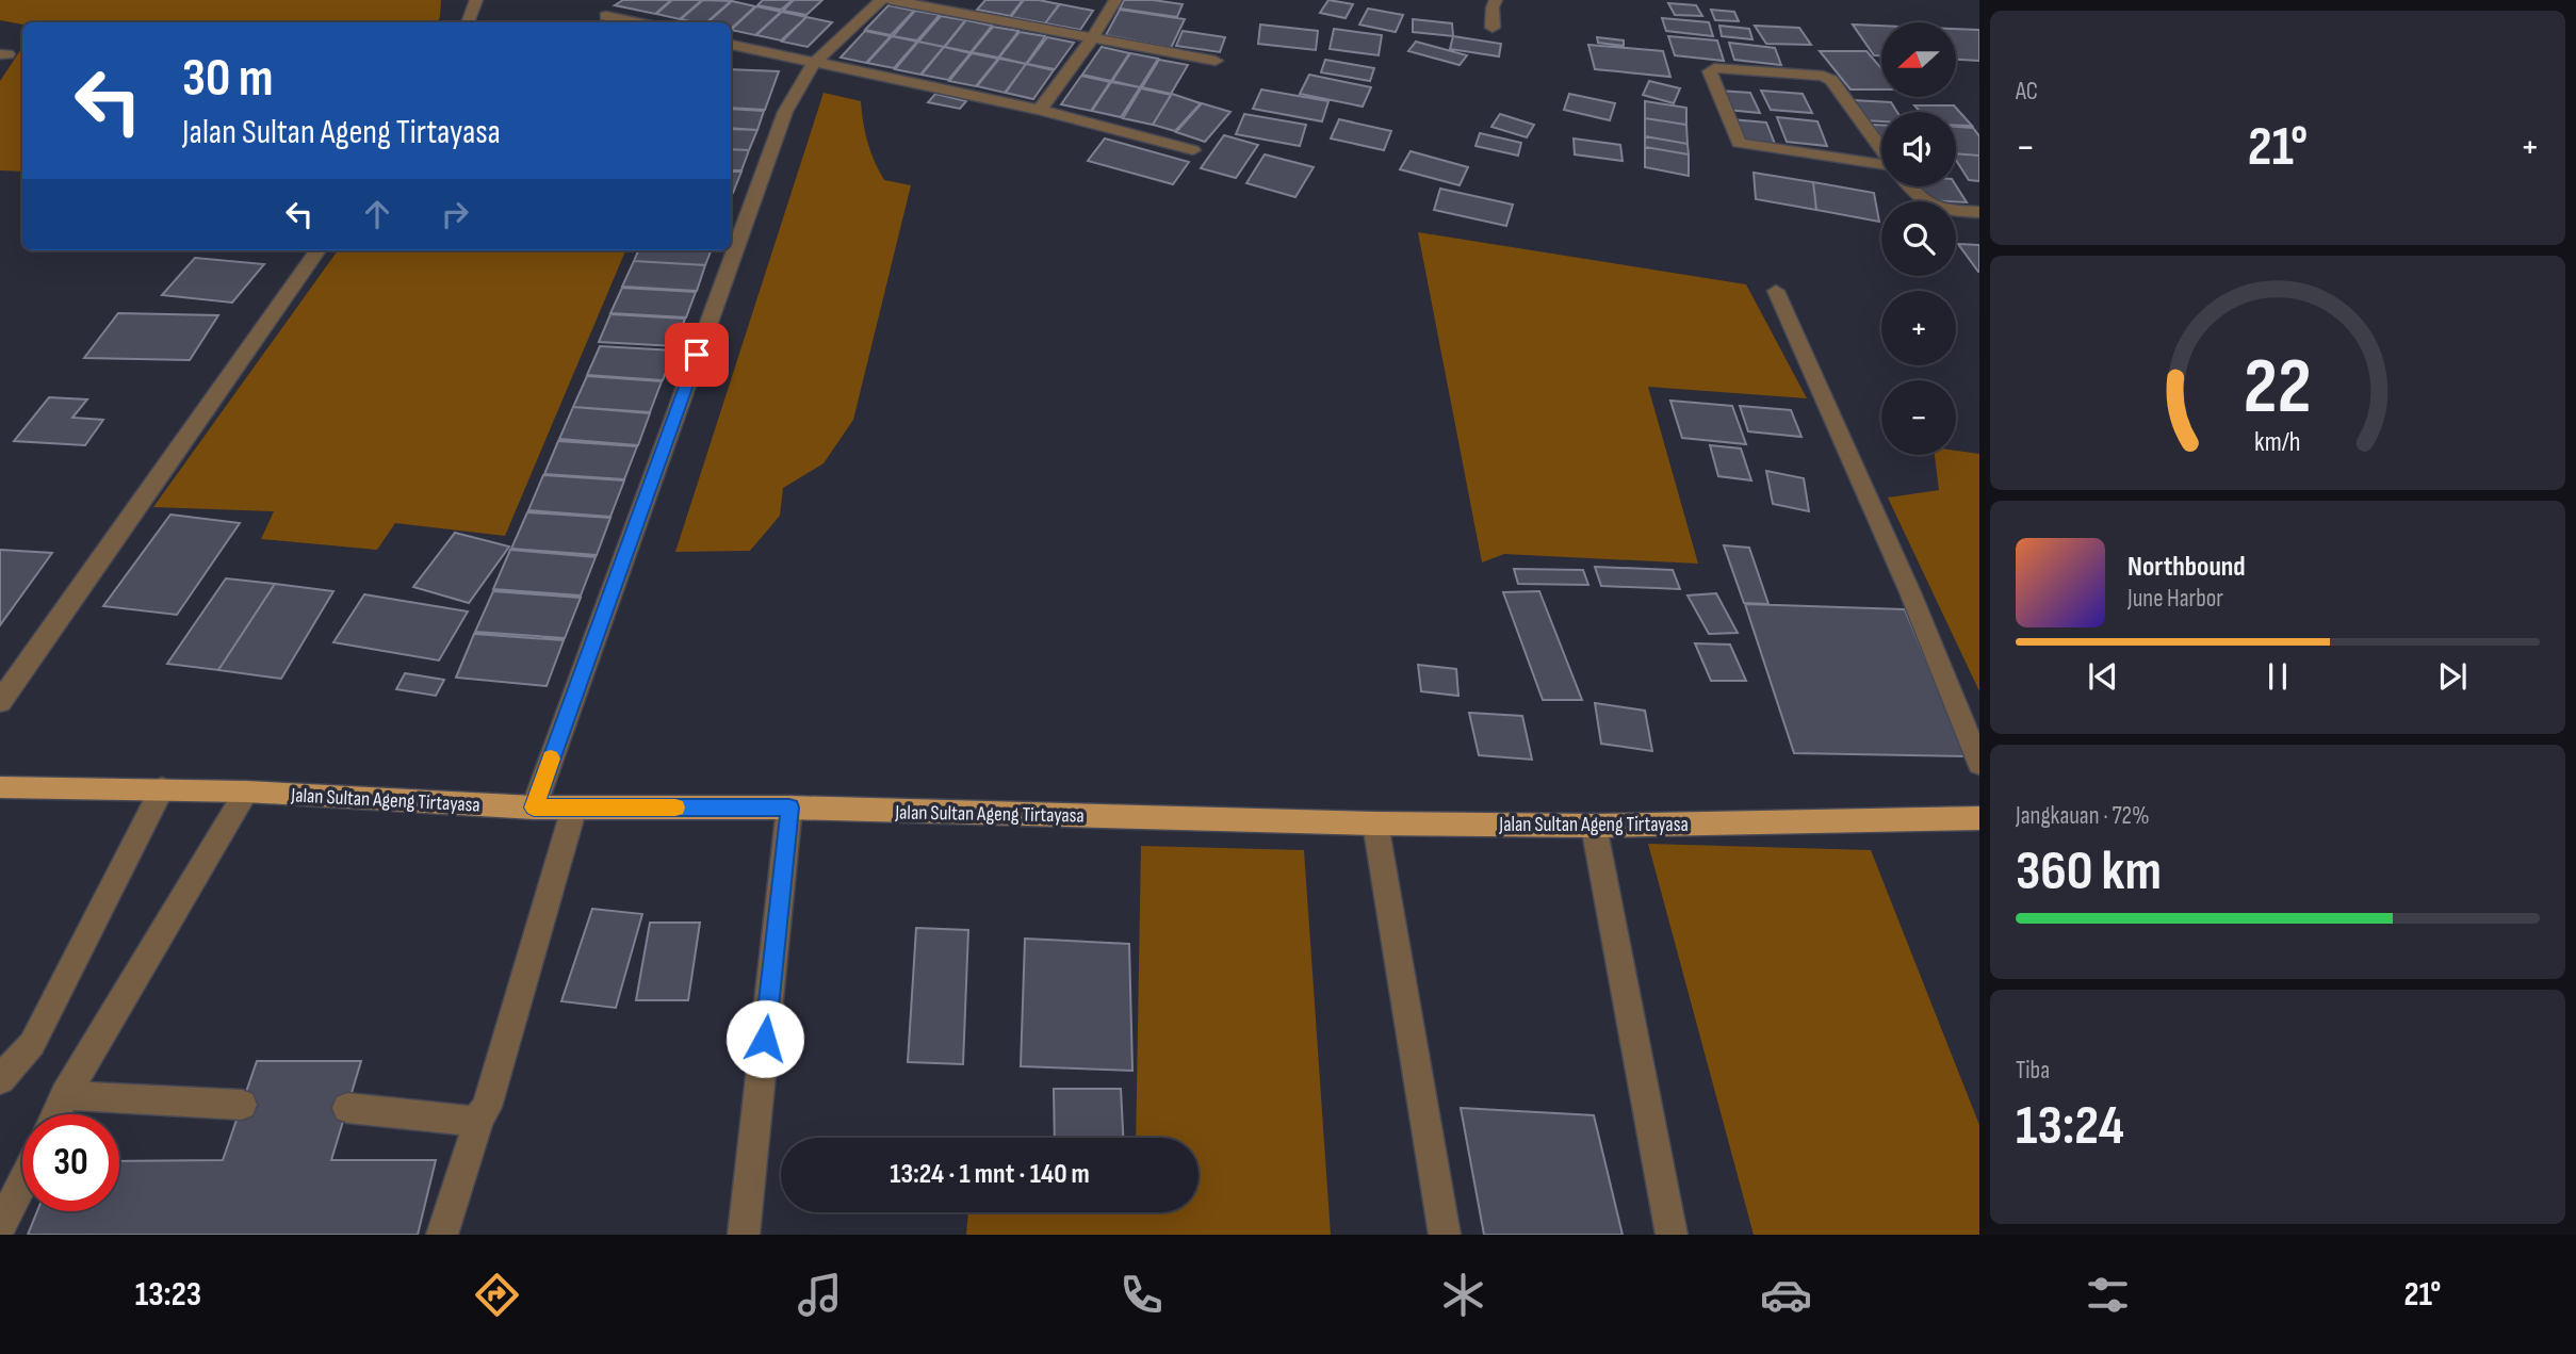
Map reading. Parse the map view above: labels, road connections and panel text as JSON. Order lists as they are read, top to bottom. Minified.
{"streets":{"main road":["Jalan Sultan Ageng Tirtayasa"]},"north":"left","page":{"tile":["AC",["Jangkauan · 72%","360 km"],["Tiba","13:24"]],"map_buttons":["+","−"],"turn":["30 m","Jalan Sultan Ageng Tirtayasa"],"heat":["−","21°","+"],"song":["Northbound","June Harbor"],"limit":"30","trip":"13:24 · 1 mnt · 140 m","tabs":["13:23","21°"],"gauge":["22","km/h"]}}
